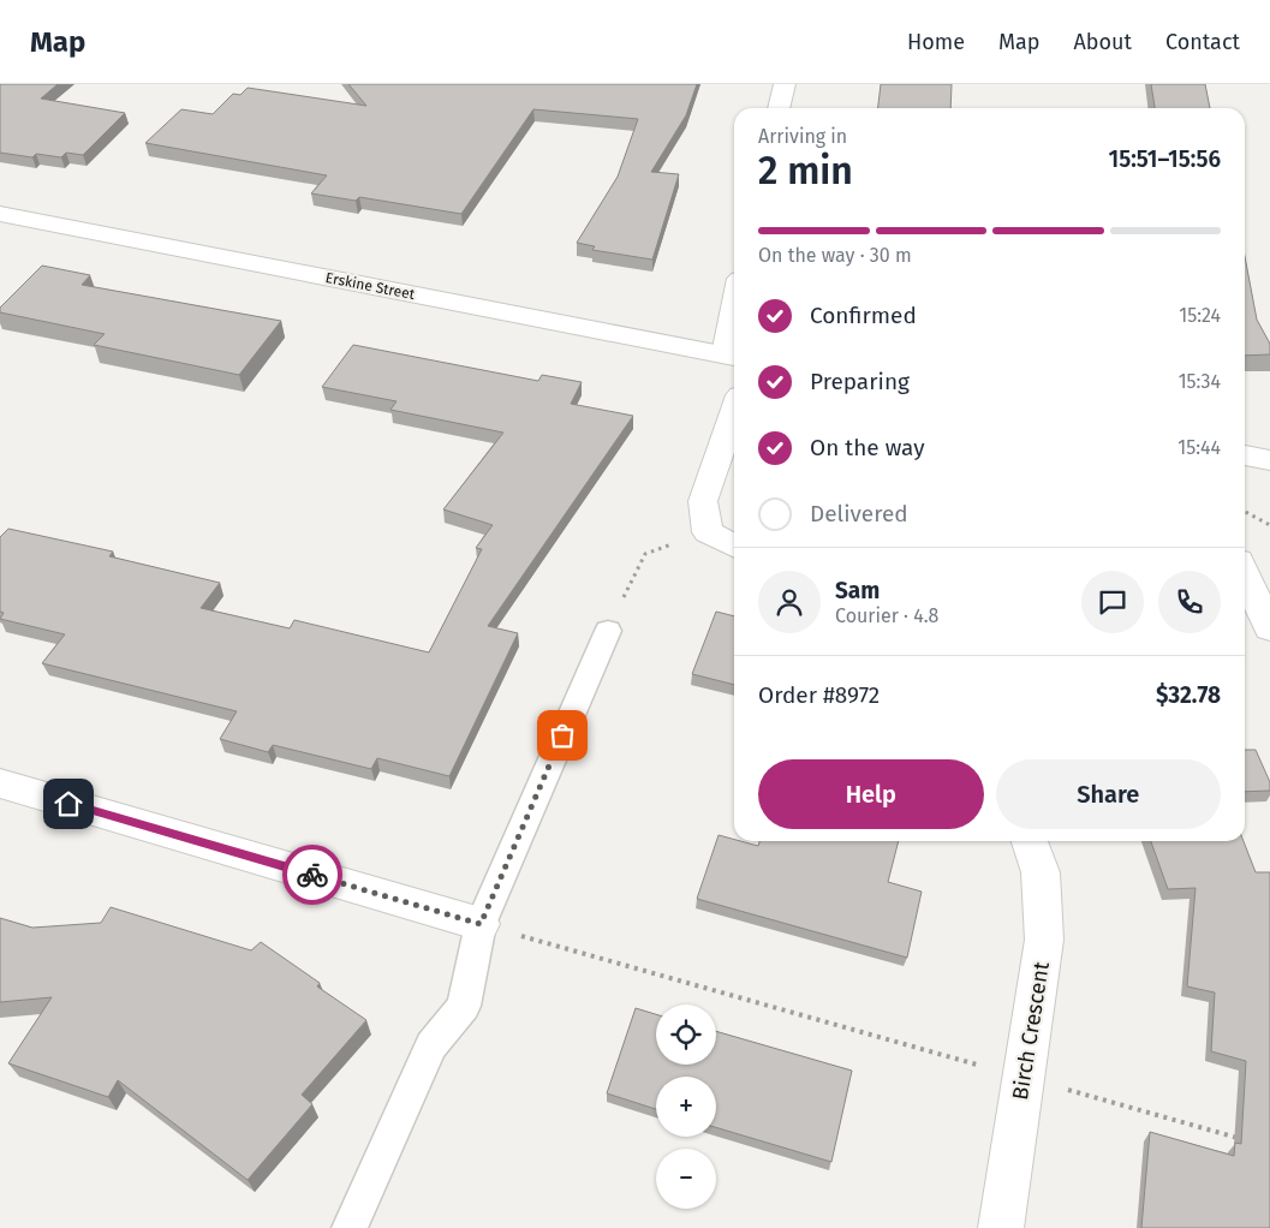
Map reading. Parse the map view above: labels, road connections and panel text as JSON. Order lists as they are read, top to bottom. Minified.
{"streets":{"street":["Erskine Street","Birch Crescent"]},"page":{"header":"Map","nav":["Home","Map","About","Contact"],"heading":["2 min","Arriving in","15:51–15:56"],"panel":["Sam","Courier · 4.8","Order #8972","$32.78"],"bar":"On the way · 30 m","list":[["Confirmed","15:24"],["Preparing","15:34"],["On the way","15:44"],"Delivered"],"buttons":["Help","Share"],"map_buttons":["+","−"]}}
